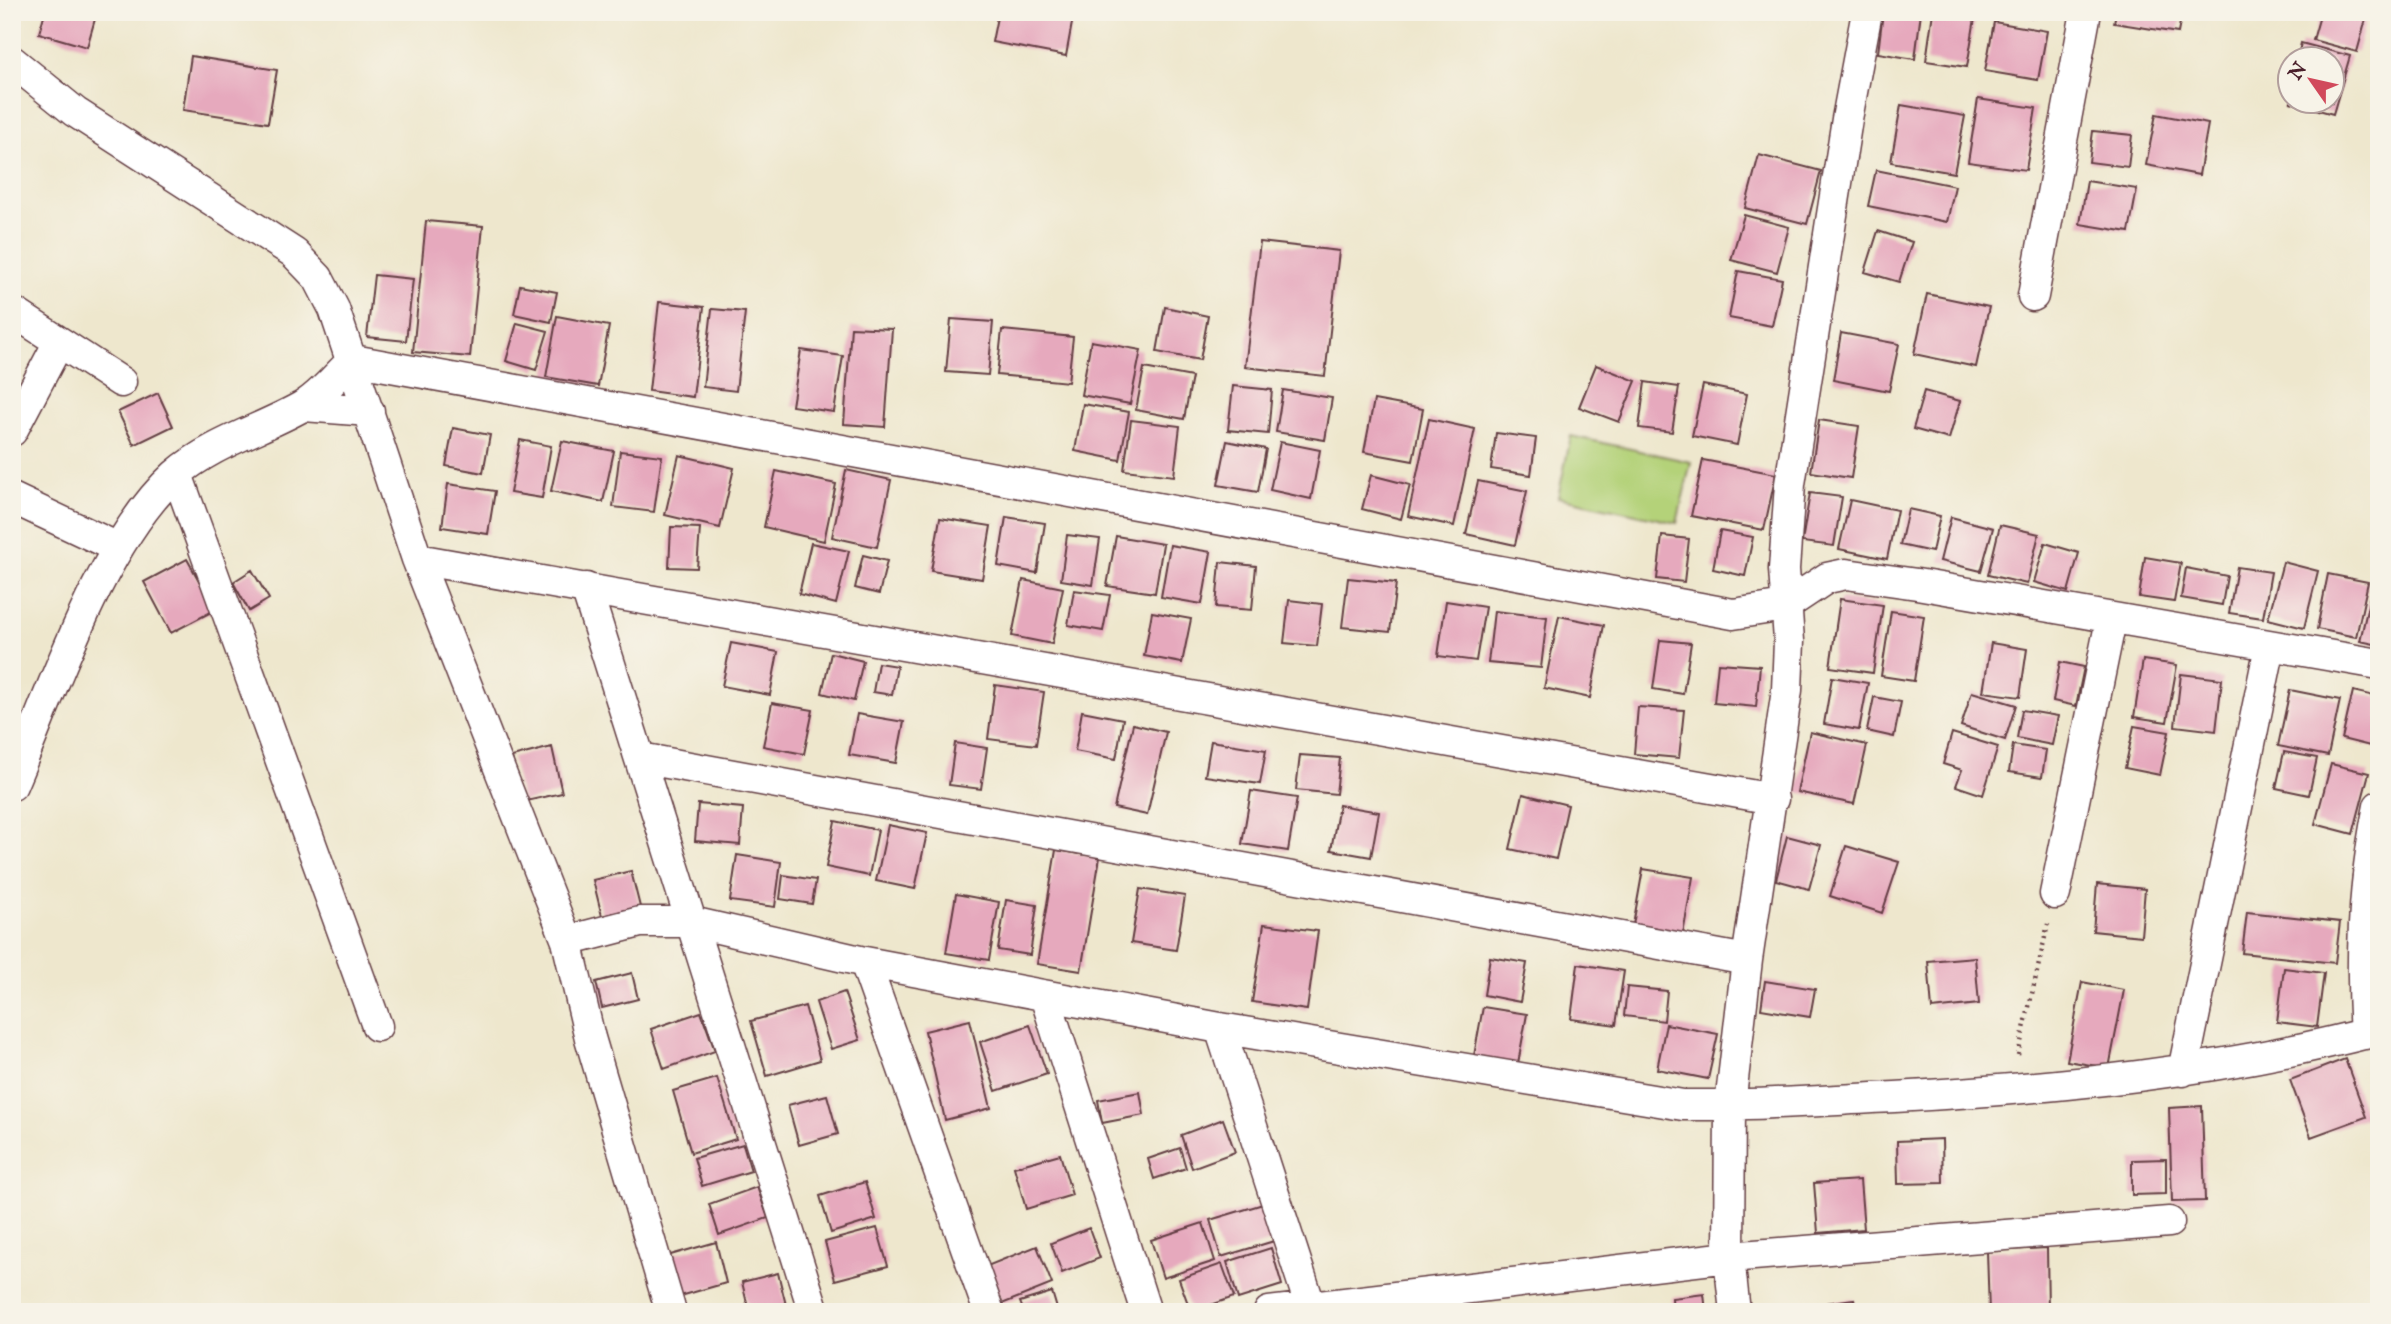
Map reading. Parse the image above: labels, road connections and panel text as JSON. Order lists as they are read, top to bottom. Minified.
{"north":"top left"}
